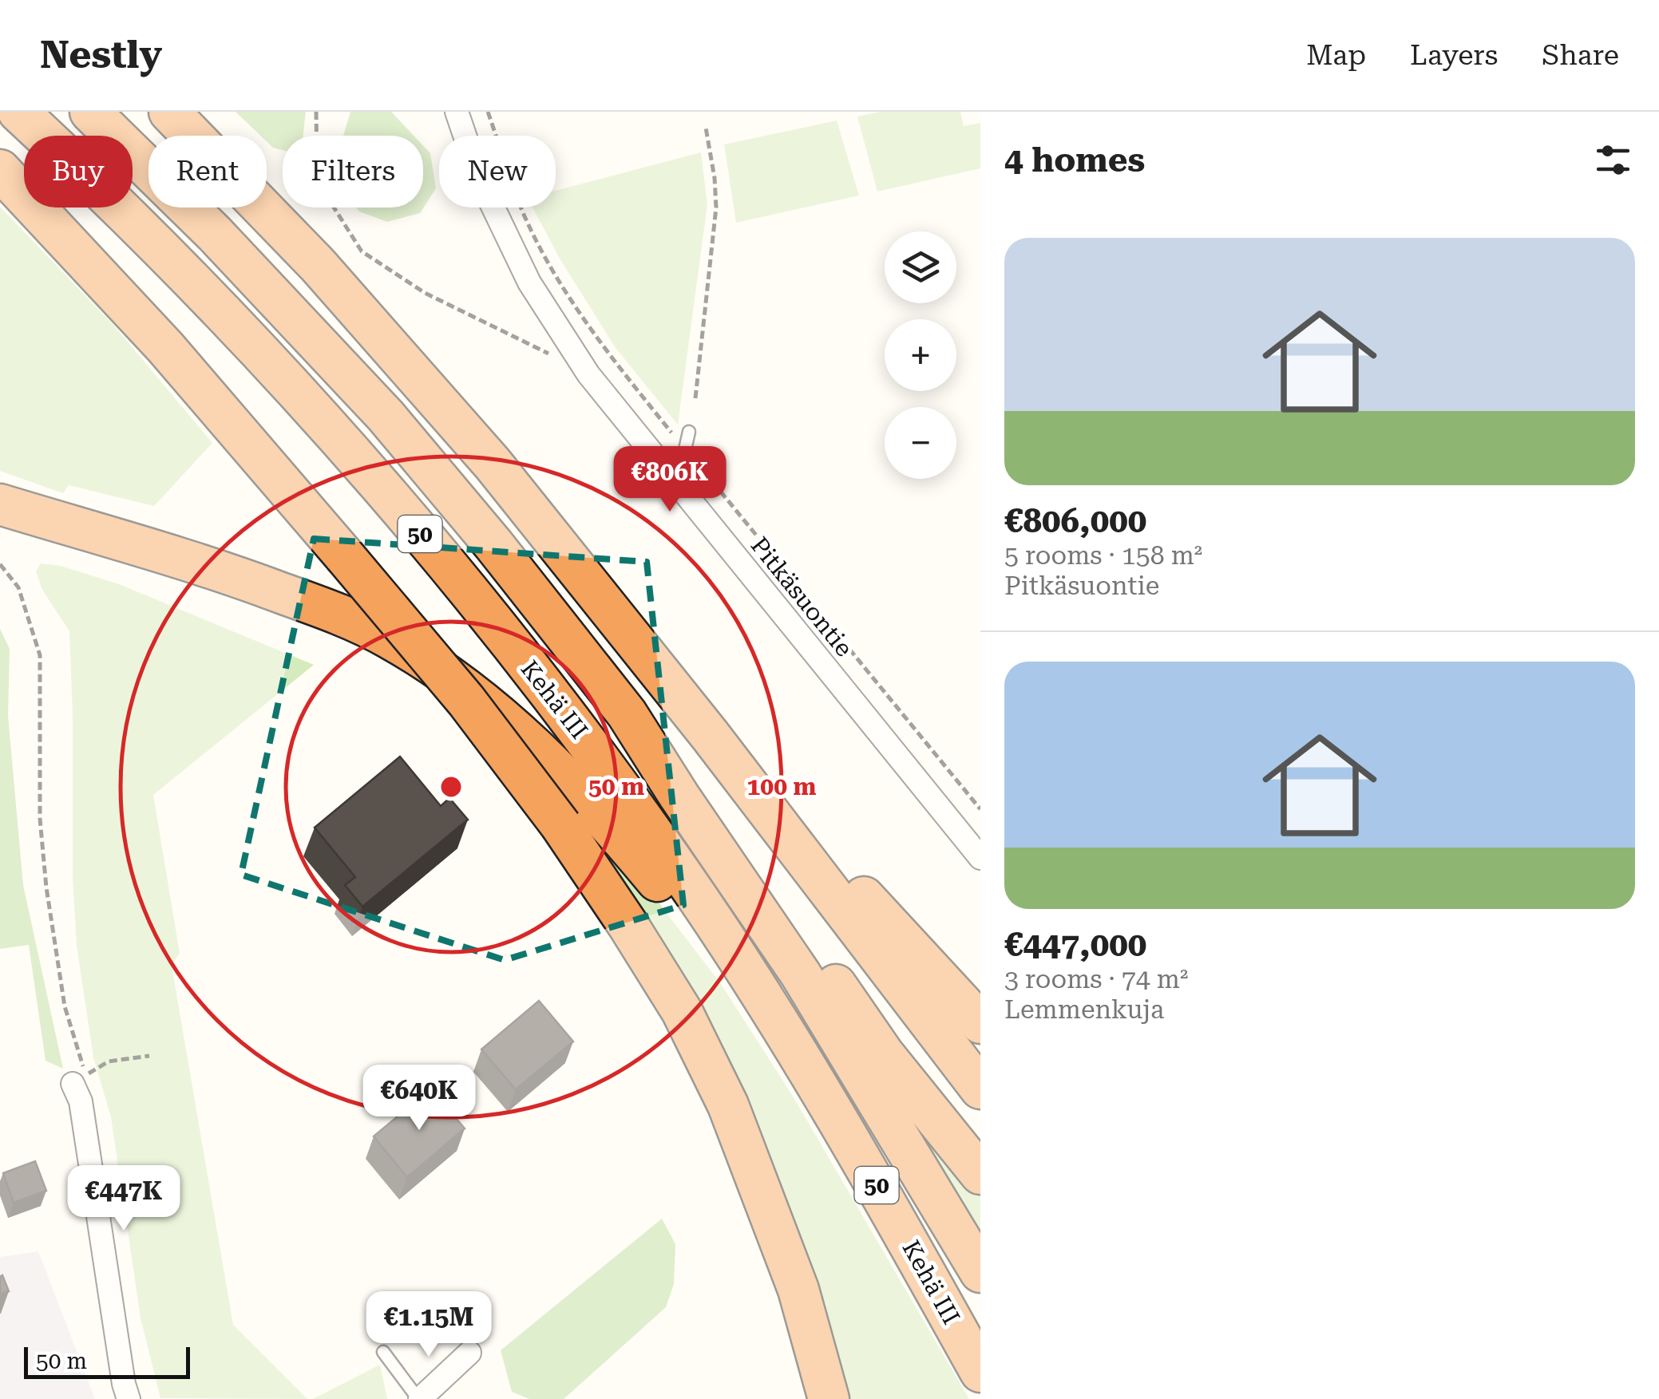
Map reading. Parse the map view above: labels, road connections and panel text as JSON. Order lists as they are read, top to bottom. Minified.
{"streets":{"highway":["50","Kehä III"],"street":["Pitkäsuontie"]},"scale_bar":"50 m","page":{"header":"Nestly","nav":["Map","Layers","Share"],"heading":"4 homes","chip":["Buy","Rent","Filters","New"],"list":[{"name":"€806,000","note":"5 rooms · 158 m² · Pitkäsuontie"},{"name":"€447,000","note":"3 rooms · 74 m² · Lemmenkuja"}],"map_buttons":["+","−"],"price":["€806K","€640K","€447K","€1.15M"],"scale":"50 m"},"rings":["50 m","100 m"]}
